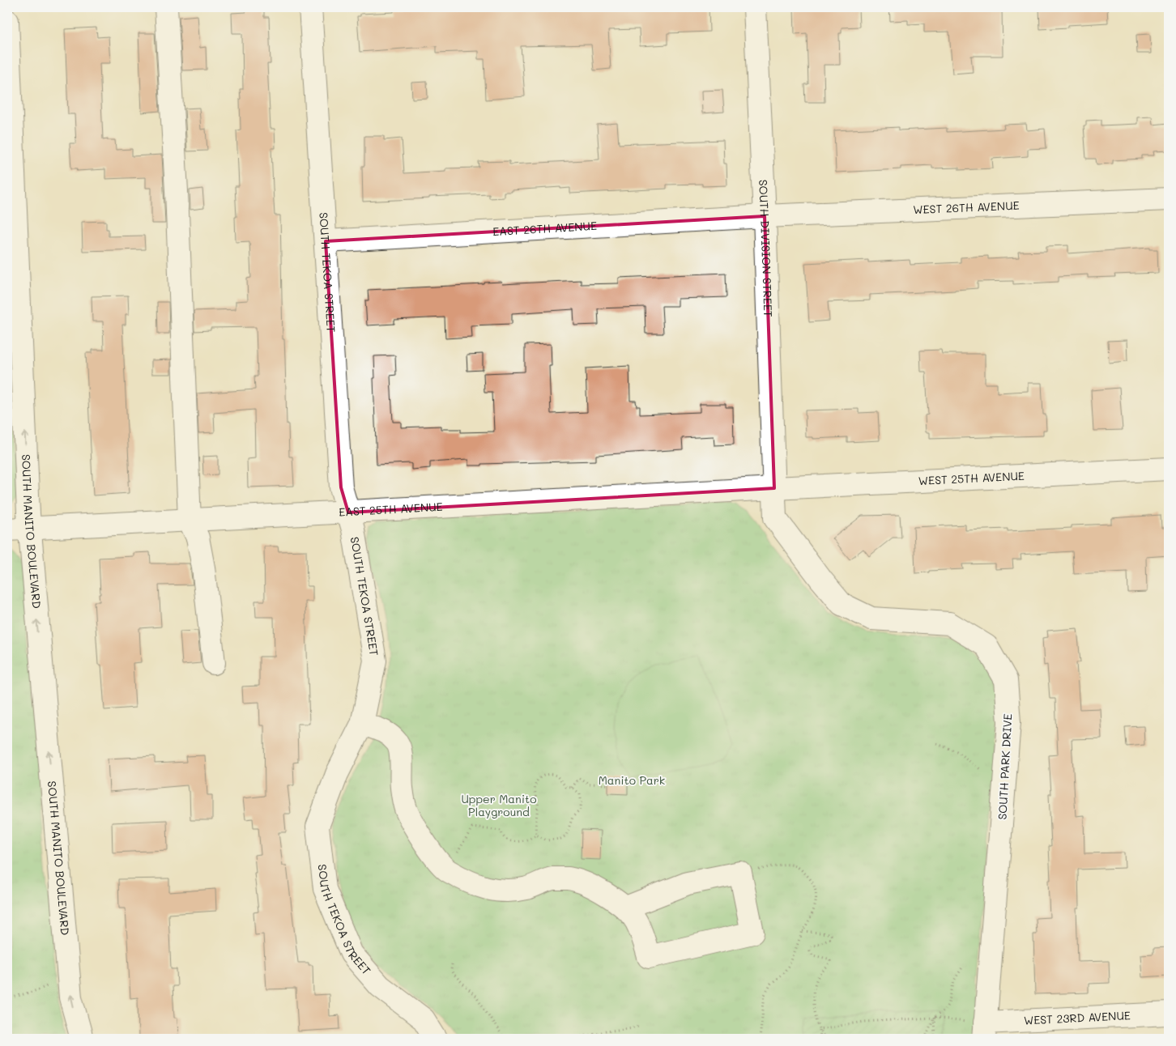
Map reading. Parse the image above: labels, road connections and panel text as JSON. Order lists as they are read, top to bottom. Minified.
{"streets":{"street":["WEST 26TH AVENUE","EAST 26TH AVENUE","SOUTH DIVISION STREET","SOUTH TEKOA STREET","WEST 25TH AVENUE","EAST 25TH AVENUE","SOUTH MANITO BOULEVARD","SOUTH PARK DRIVE","WEST 23RD AVENUE"]},"crossings":[["WEST 26TH AVENUE","EAST 26TH AVENUE"],["WEST 26TH AVENUE","SOUTH DIVISION STREET"],["EAST 26TH AVENUE","SOUTH DIVISION STREET"],["EAST 26TH AVENUE","SOUTH TEKOA STREET"],["SOUTH DIVISION STREET","WEST 25TH AVENUE"],["SOUTH DIVISION STREET","EAST 25TH AVENUE"],["SOUTH DIVISION STREET","SOUTH PARK DRIVE"],["SOUTH TEKOA STREET","EAST 25TH AVENUE"],["WEST 25TH AVENUE","EAST 25TH AVENUE"],["WEST 25TH AVENUE","SOUTH PARK DRIVE"],["EAST 25TH AVENUE","SOUTH MANITO BOULEVARD"],["EAST 25TH AVENUE","SOUTH PARK DRIVE"],["SOUTH PARK DRIVE","WEST 23RD AVENUE"]],"parks":["Manito Park","Upper Manito Playground"]}
